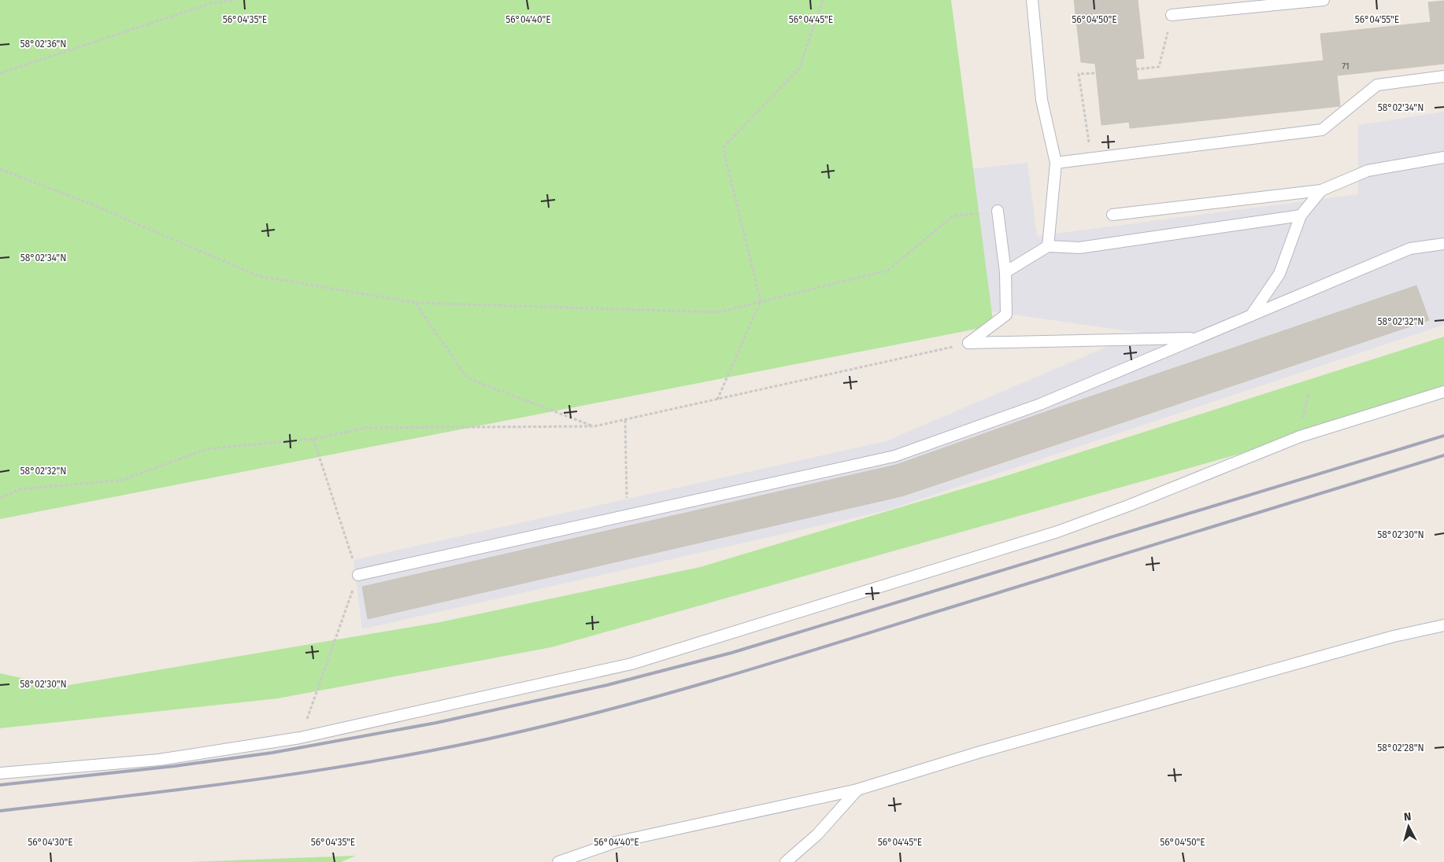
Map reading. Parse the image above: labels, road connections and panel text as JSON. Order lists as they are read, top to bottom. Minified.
{"house_numbers":["71"],"north":"top","coordinates":["56°04'35\"E","56°04'40\"E","56°04'45\"E","56°04'50\"E","56°04'55\"E","58°02'36\"N","58°02'34\"N","58°02'32\"N","58°02'30\"N","58°02'28\"N","56°04'30\"E"]}
